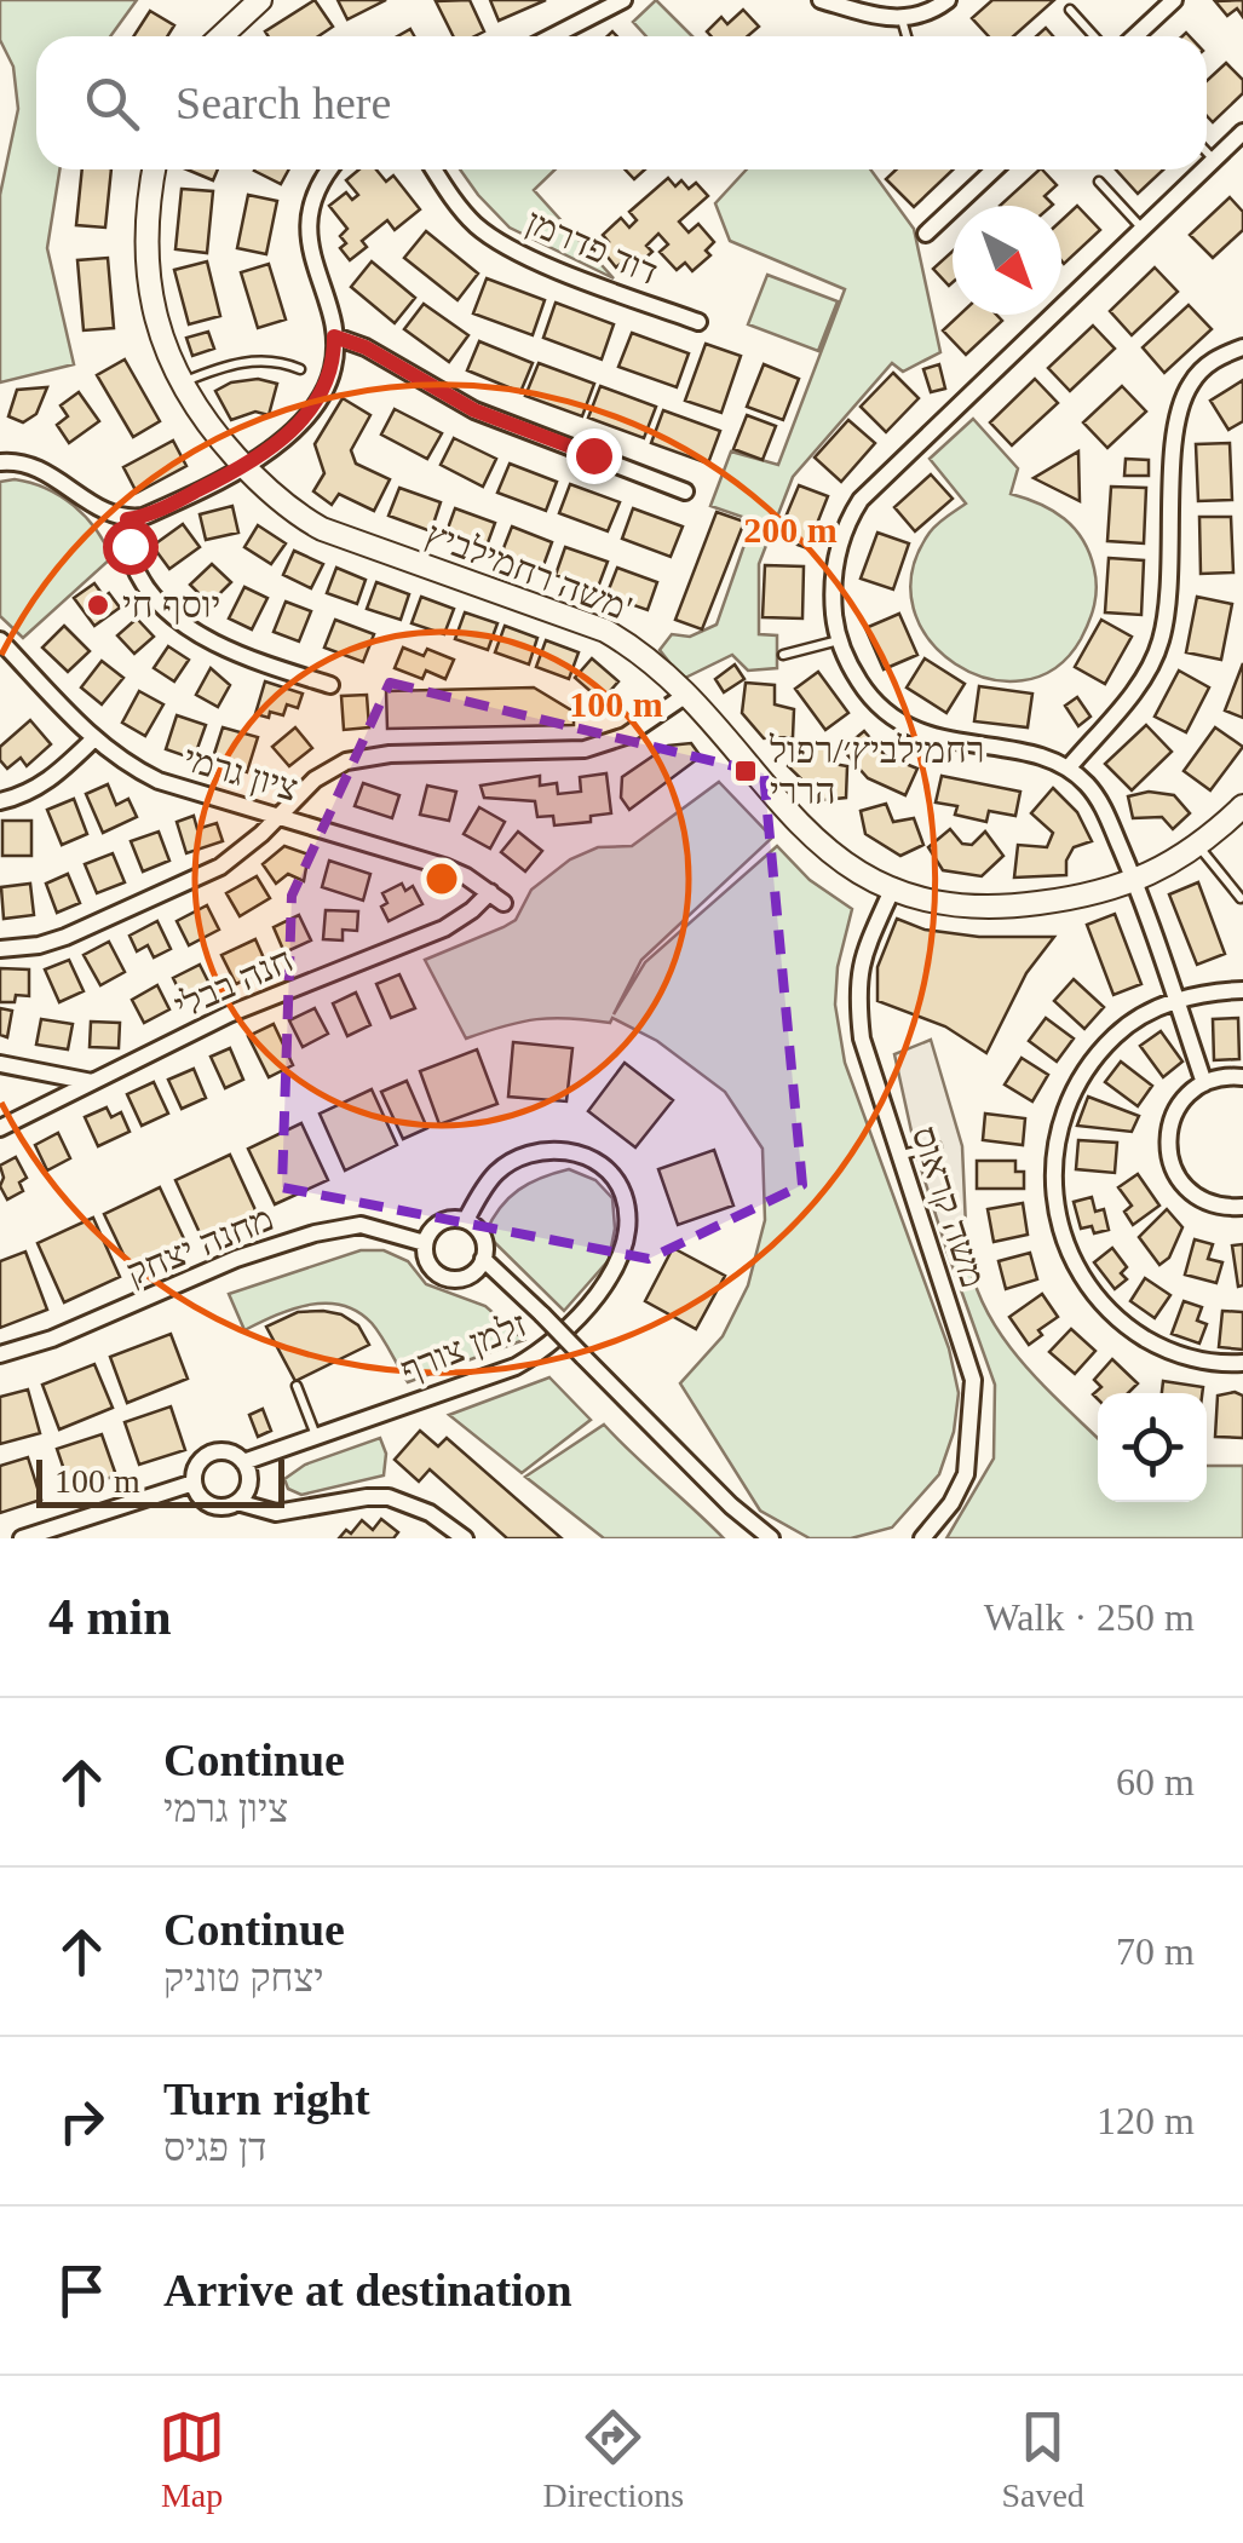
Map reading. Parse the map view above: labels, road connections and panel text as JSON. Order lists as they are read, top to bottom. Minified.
{"streets":{"street":["דוד פדרמן","משה רחמילביץ'","ציון גרמי","חנה בבלי","משה קראוס","מחנה יצחק","זלמן צורף"]},"crossings":[["משה רחמילביץ'","משה קראוס"],["ציון גרמי","חנה בבלי"],["מחנה יצחק","זלמן צורף"]],"places":{"other":["יוסף חי"],"transit":["רחמילביץ׳/רפול הררי"]},"scale_bar":"100 m","north":"bottom right","page":{"search":"Search here","scale":"100 m","heading":["4 min","Walk · 250 m"],"list":[["Continue","ציון גרמי","60 m"],["Continue","יצחק טוניק","70 m"],["Turn right","דן פגיס","120 m"],"Arrive at destination"],"nav":["Map","Directions","Saved"]},"rings":["200 m","100 m"]}
